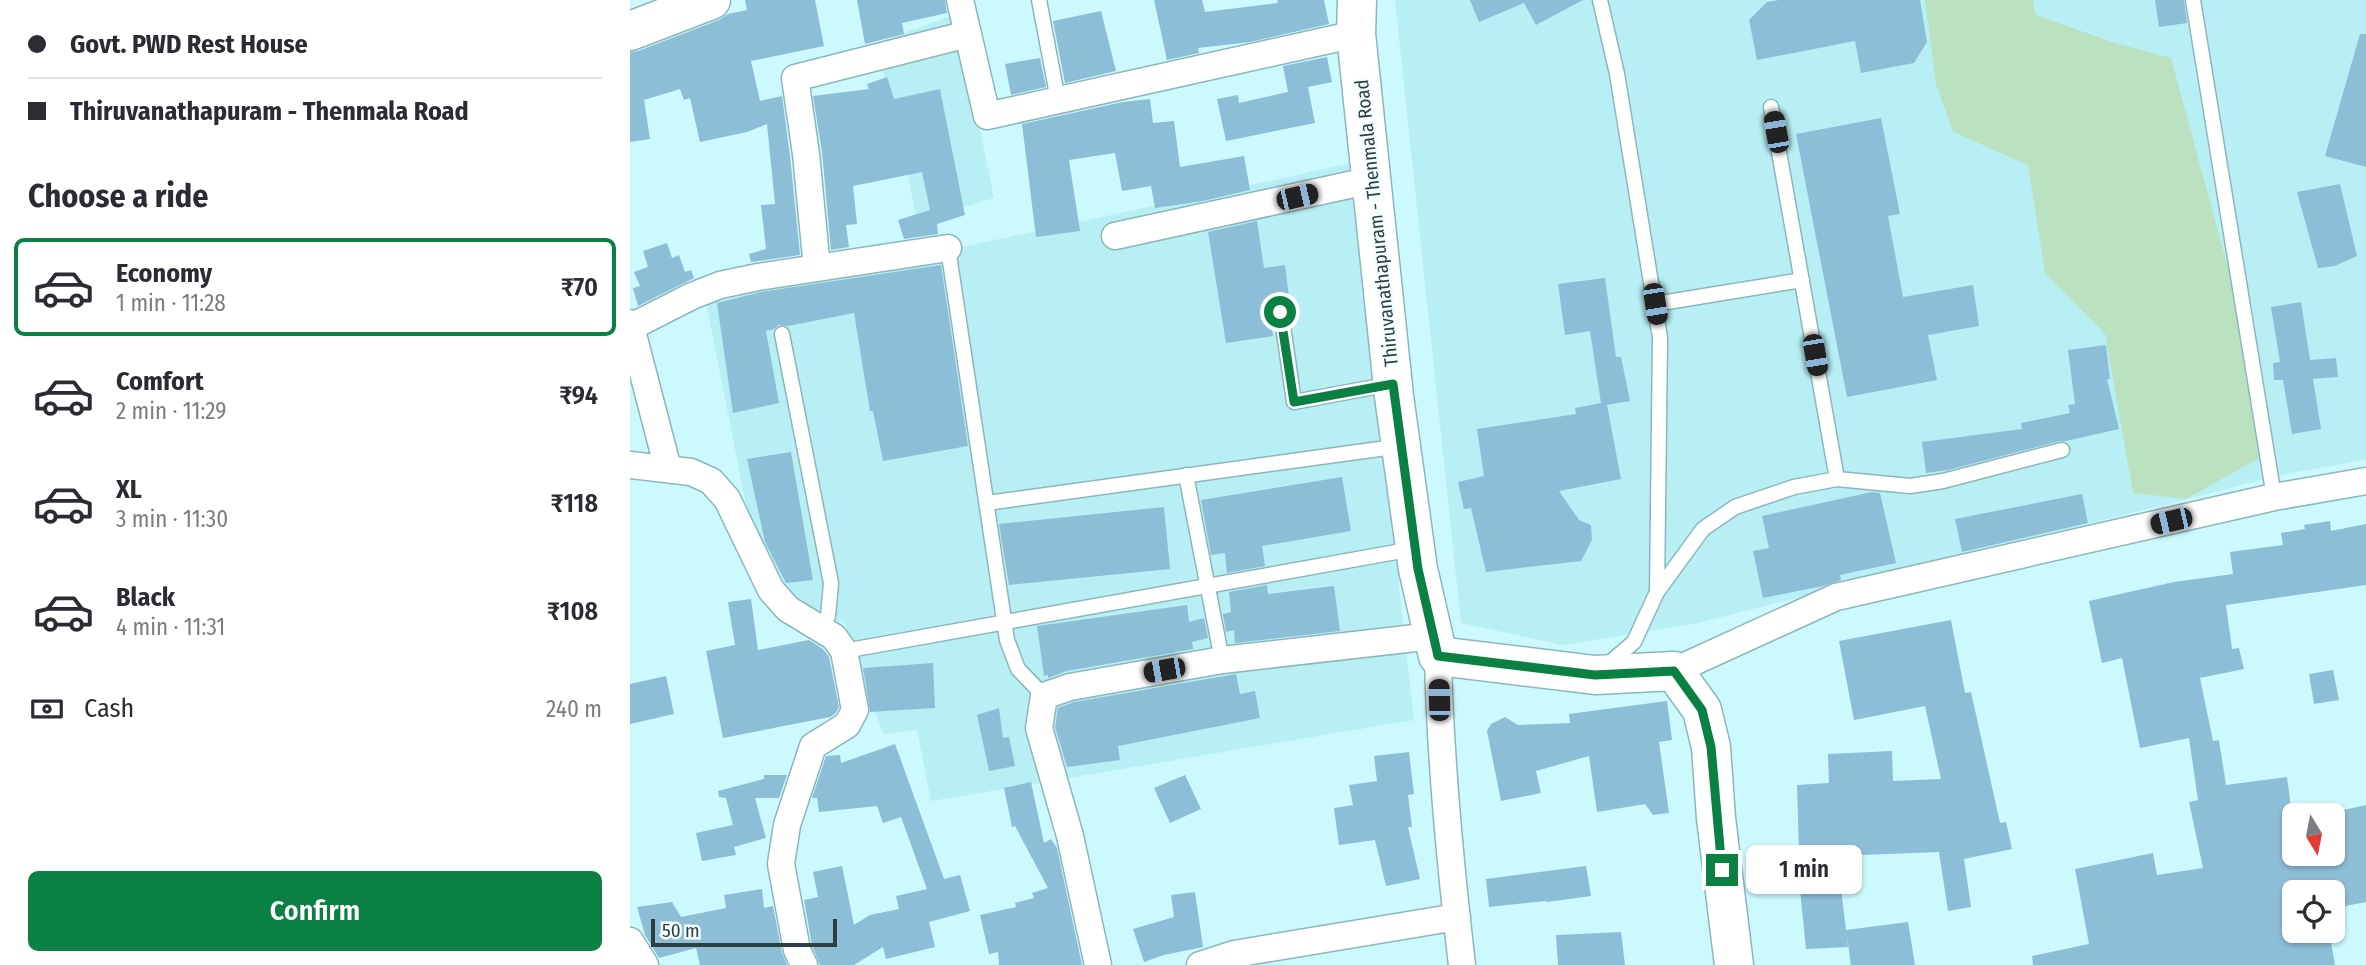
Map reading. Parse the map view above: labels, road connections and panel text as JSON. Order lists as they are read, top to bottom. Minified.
{"streets":{"main road":["Thiruvanathapuram - Thenmala Road"]},"scale_bar":"50 m","north":"bottom","page":{"banner":["Govt. PWD Rest House","Thiruvanathapuram - Thenmala Road"],"heading":"Choose a ride","list":[{"name":"Economy","note":"1 min · 11:28","value":"₹70"},{"name":"Comfort","note":"2 min · 11:29","value":"₹94"},{"name":"XL","note":"3 min · 11:30","value":"₹118"},{"name":"Black","note":"4 min · 11:31","value":"₹108"}],"pay":["Cash","240 m"],"bubble":"1 min","buttons":"Confirm","scale":"50 m"}}
